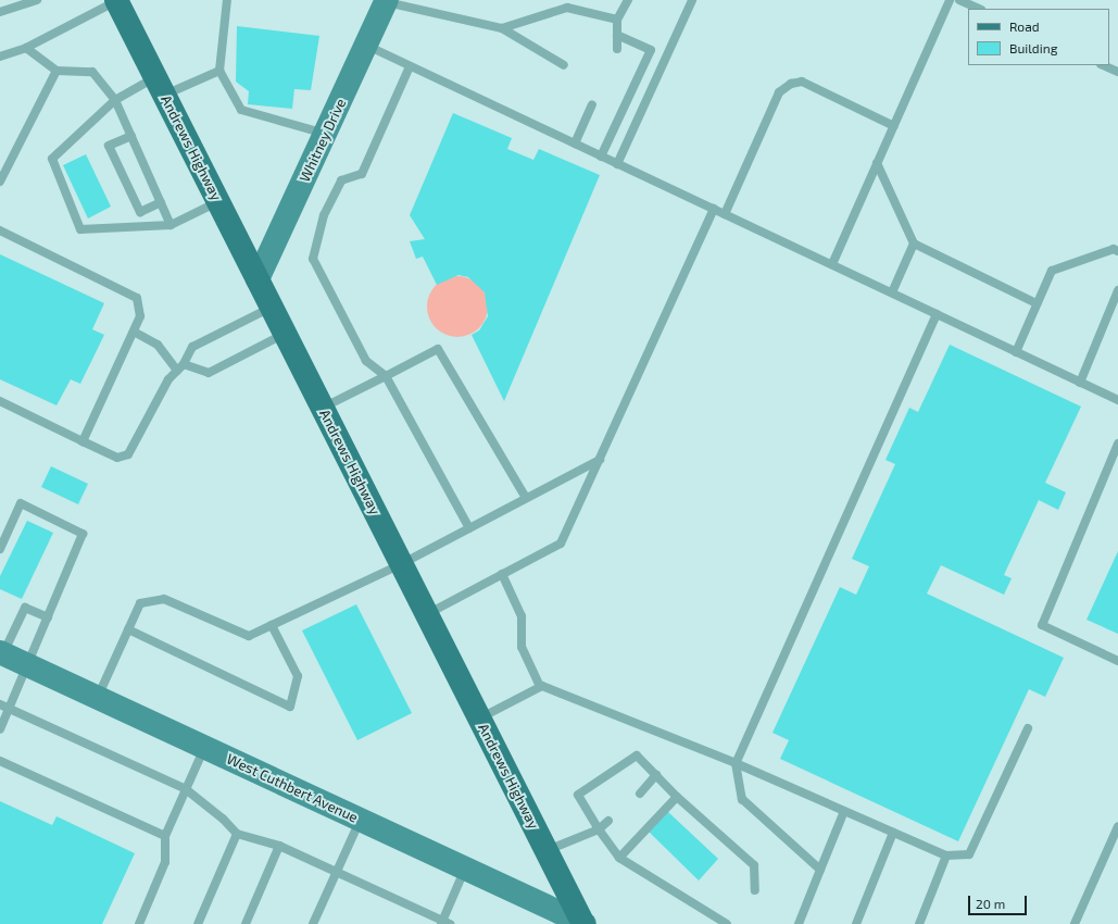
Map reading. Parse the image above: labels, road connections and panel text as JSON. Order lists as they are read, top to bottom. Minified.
{"streets":{"main road":["Andrews Highway"],"street":["Whitney Drive","West Cuthbert Avenue"]},"crossings":[["Whitney Drive","Andrews Highway"],["Andrews Highway","West Cuthbert Avenue"]],"legend":["Road","Building"],"scale_bar":"20 m"}
